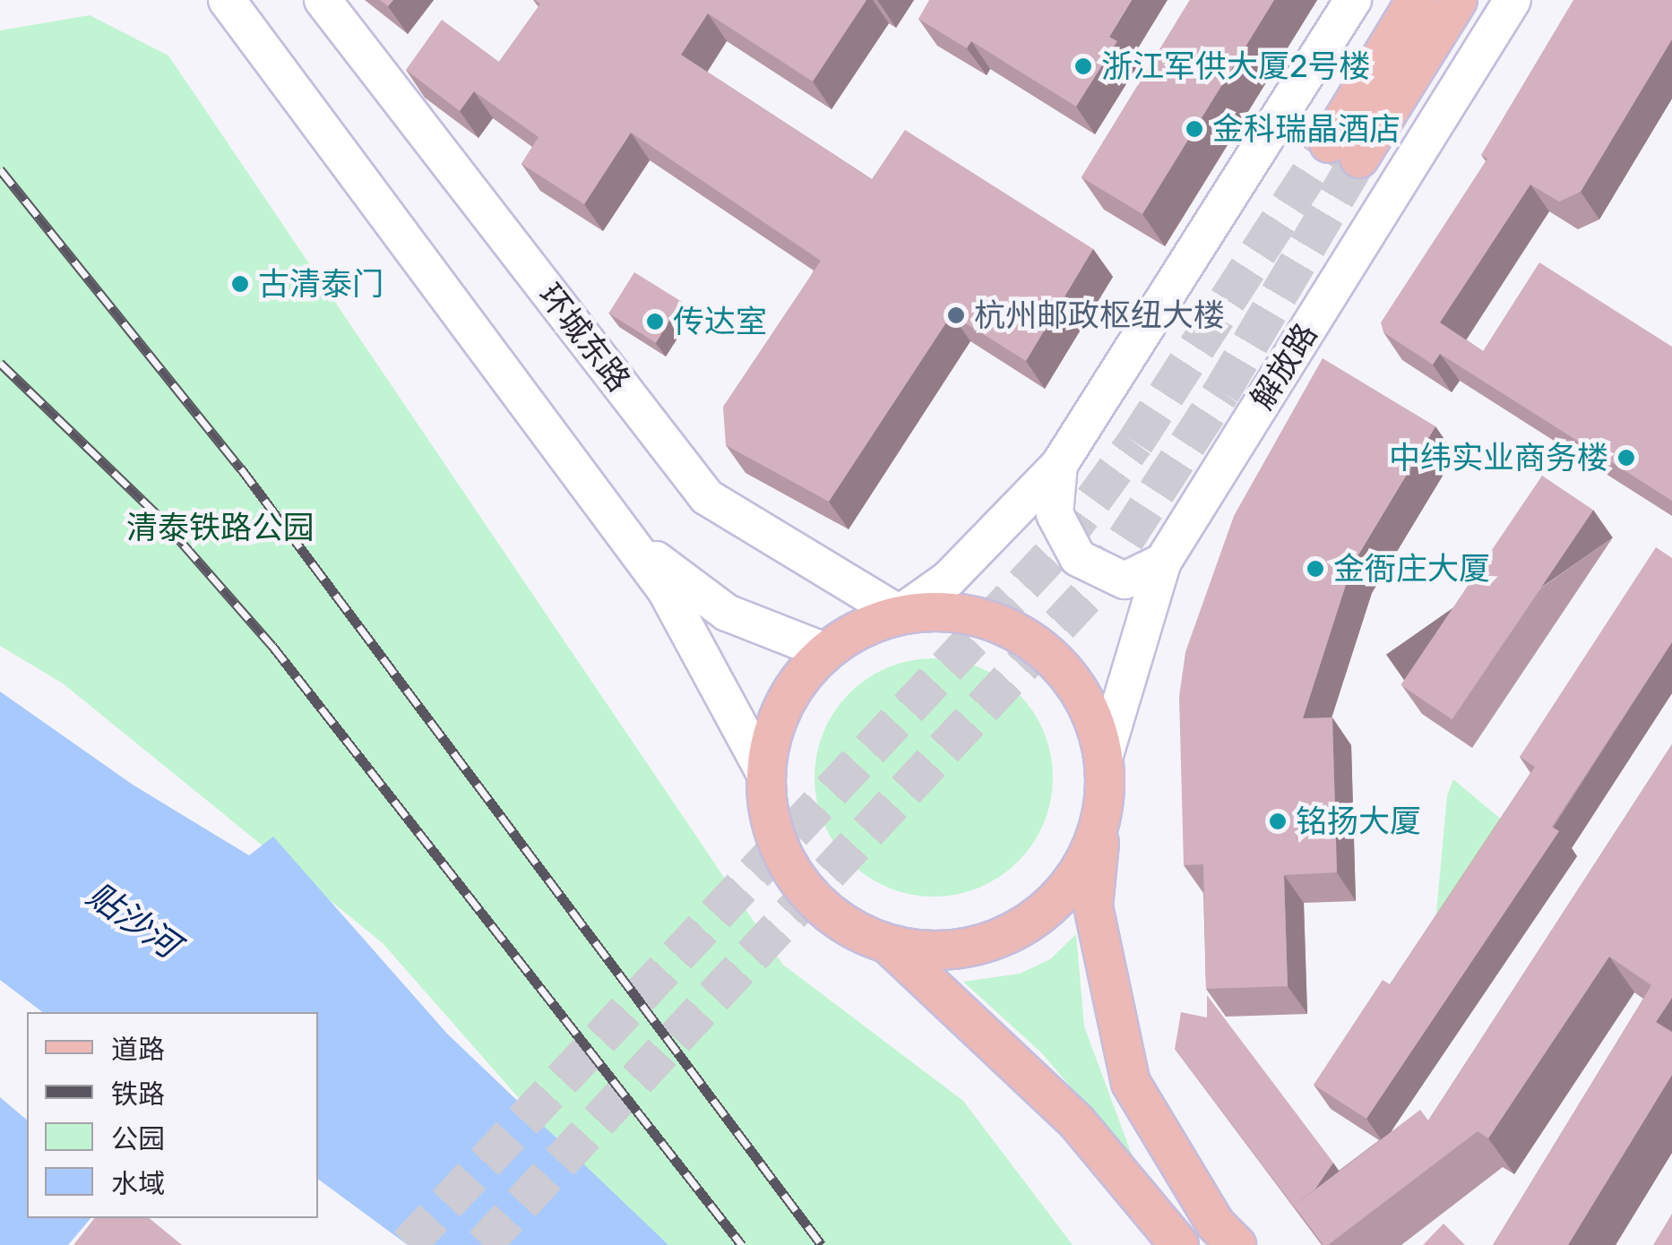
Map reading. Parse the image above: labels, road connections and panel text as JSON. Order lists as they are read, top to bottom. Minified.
{"streets":{"main road":["环城东路","解放路"]},"water":["贴沙河"],"parks":["清泰铁路公园"],"places":["浙江军供大厦2号楼","金科瑞晶酒店","古清泰门","杭州邮政枢纽大楼","传达室","中纬实业商务楼","金衙庄大厦","铭扬大厦"],"legend":["道路","铁路","公园","水域"]}
